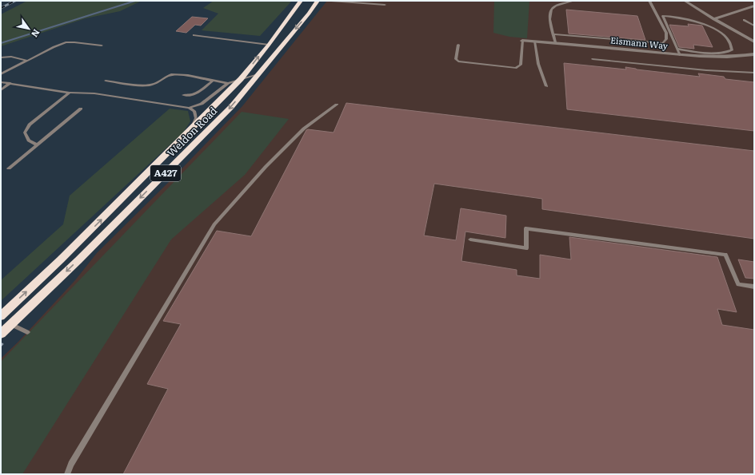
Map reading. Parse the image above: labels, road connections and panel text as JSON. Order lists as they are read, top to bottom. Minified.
{"streets":{"highway":["Weldon Road","A427"],"street":["Eismann Way"]},"north":"bottom right"}
